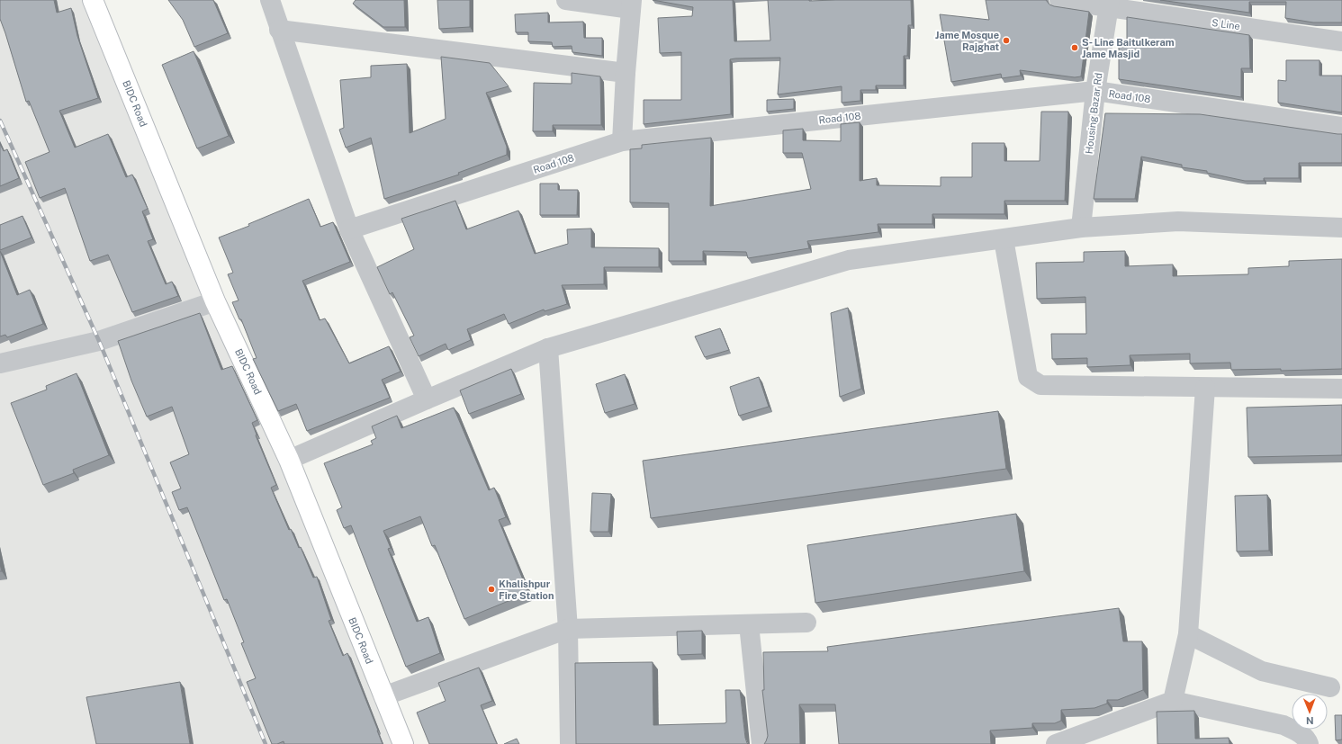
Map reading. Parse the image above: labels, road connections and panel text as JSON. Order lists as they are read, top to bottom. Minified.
{"streets":{"main road":["BIDC Road"],"street":["S Line","Road 108","Housing Bazar Rd"]},"crossings":[["S Line","Housing Bazar Rd"],["Road 108","Housing Bazar Rd"]],"places":["Jame Mosque Rajghat","S- Line Baitulkeram Jame Masjid","Khalishpur Fire Station"],"north":"bottom"}
